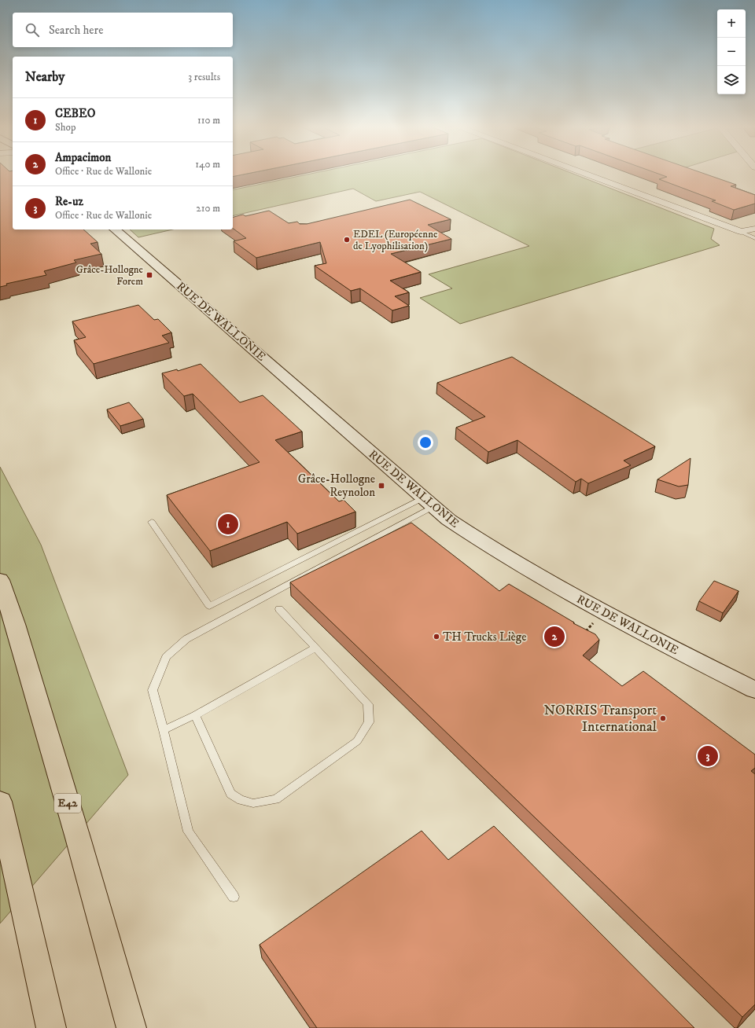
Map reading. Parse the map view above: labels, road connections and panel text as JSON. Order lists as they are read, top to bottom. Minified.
{"streets":{"highway":["E42"],"street":["RUE DE WALLONIE"]},"places":{"other":["EDEL (Européenne de Lyophilisation)","TH Trucks Liège","NORRIS Transport International"],"transit":["Grâce-Hollogne Forem","Grâce-Hollogne Reynolon"]},"page":{"map_buttons":["+","−"],"search":"Search here","heading":["Nearby","3 results"],"list":[{"mark":"1","name":"CEBEO","note":"Shop","value":"110 m"},{"mark":"2","name":"Ampacimon","note":"Office · Rue de Wallonie","value":"140 m"},{"mark":"3","name":"Re-uz","note":"Office · Rue de Wallonie","value":"210 m"}],"pins":["1","2","3"]}}
